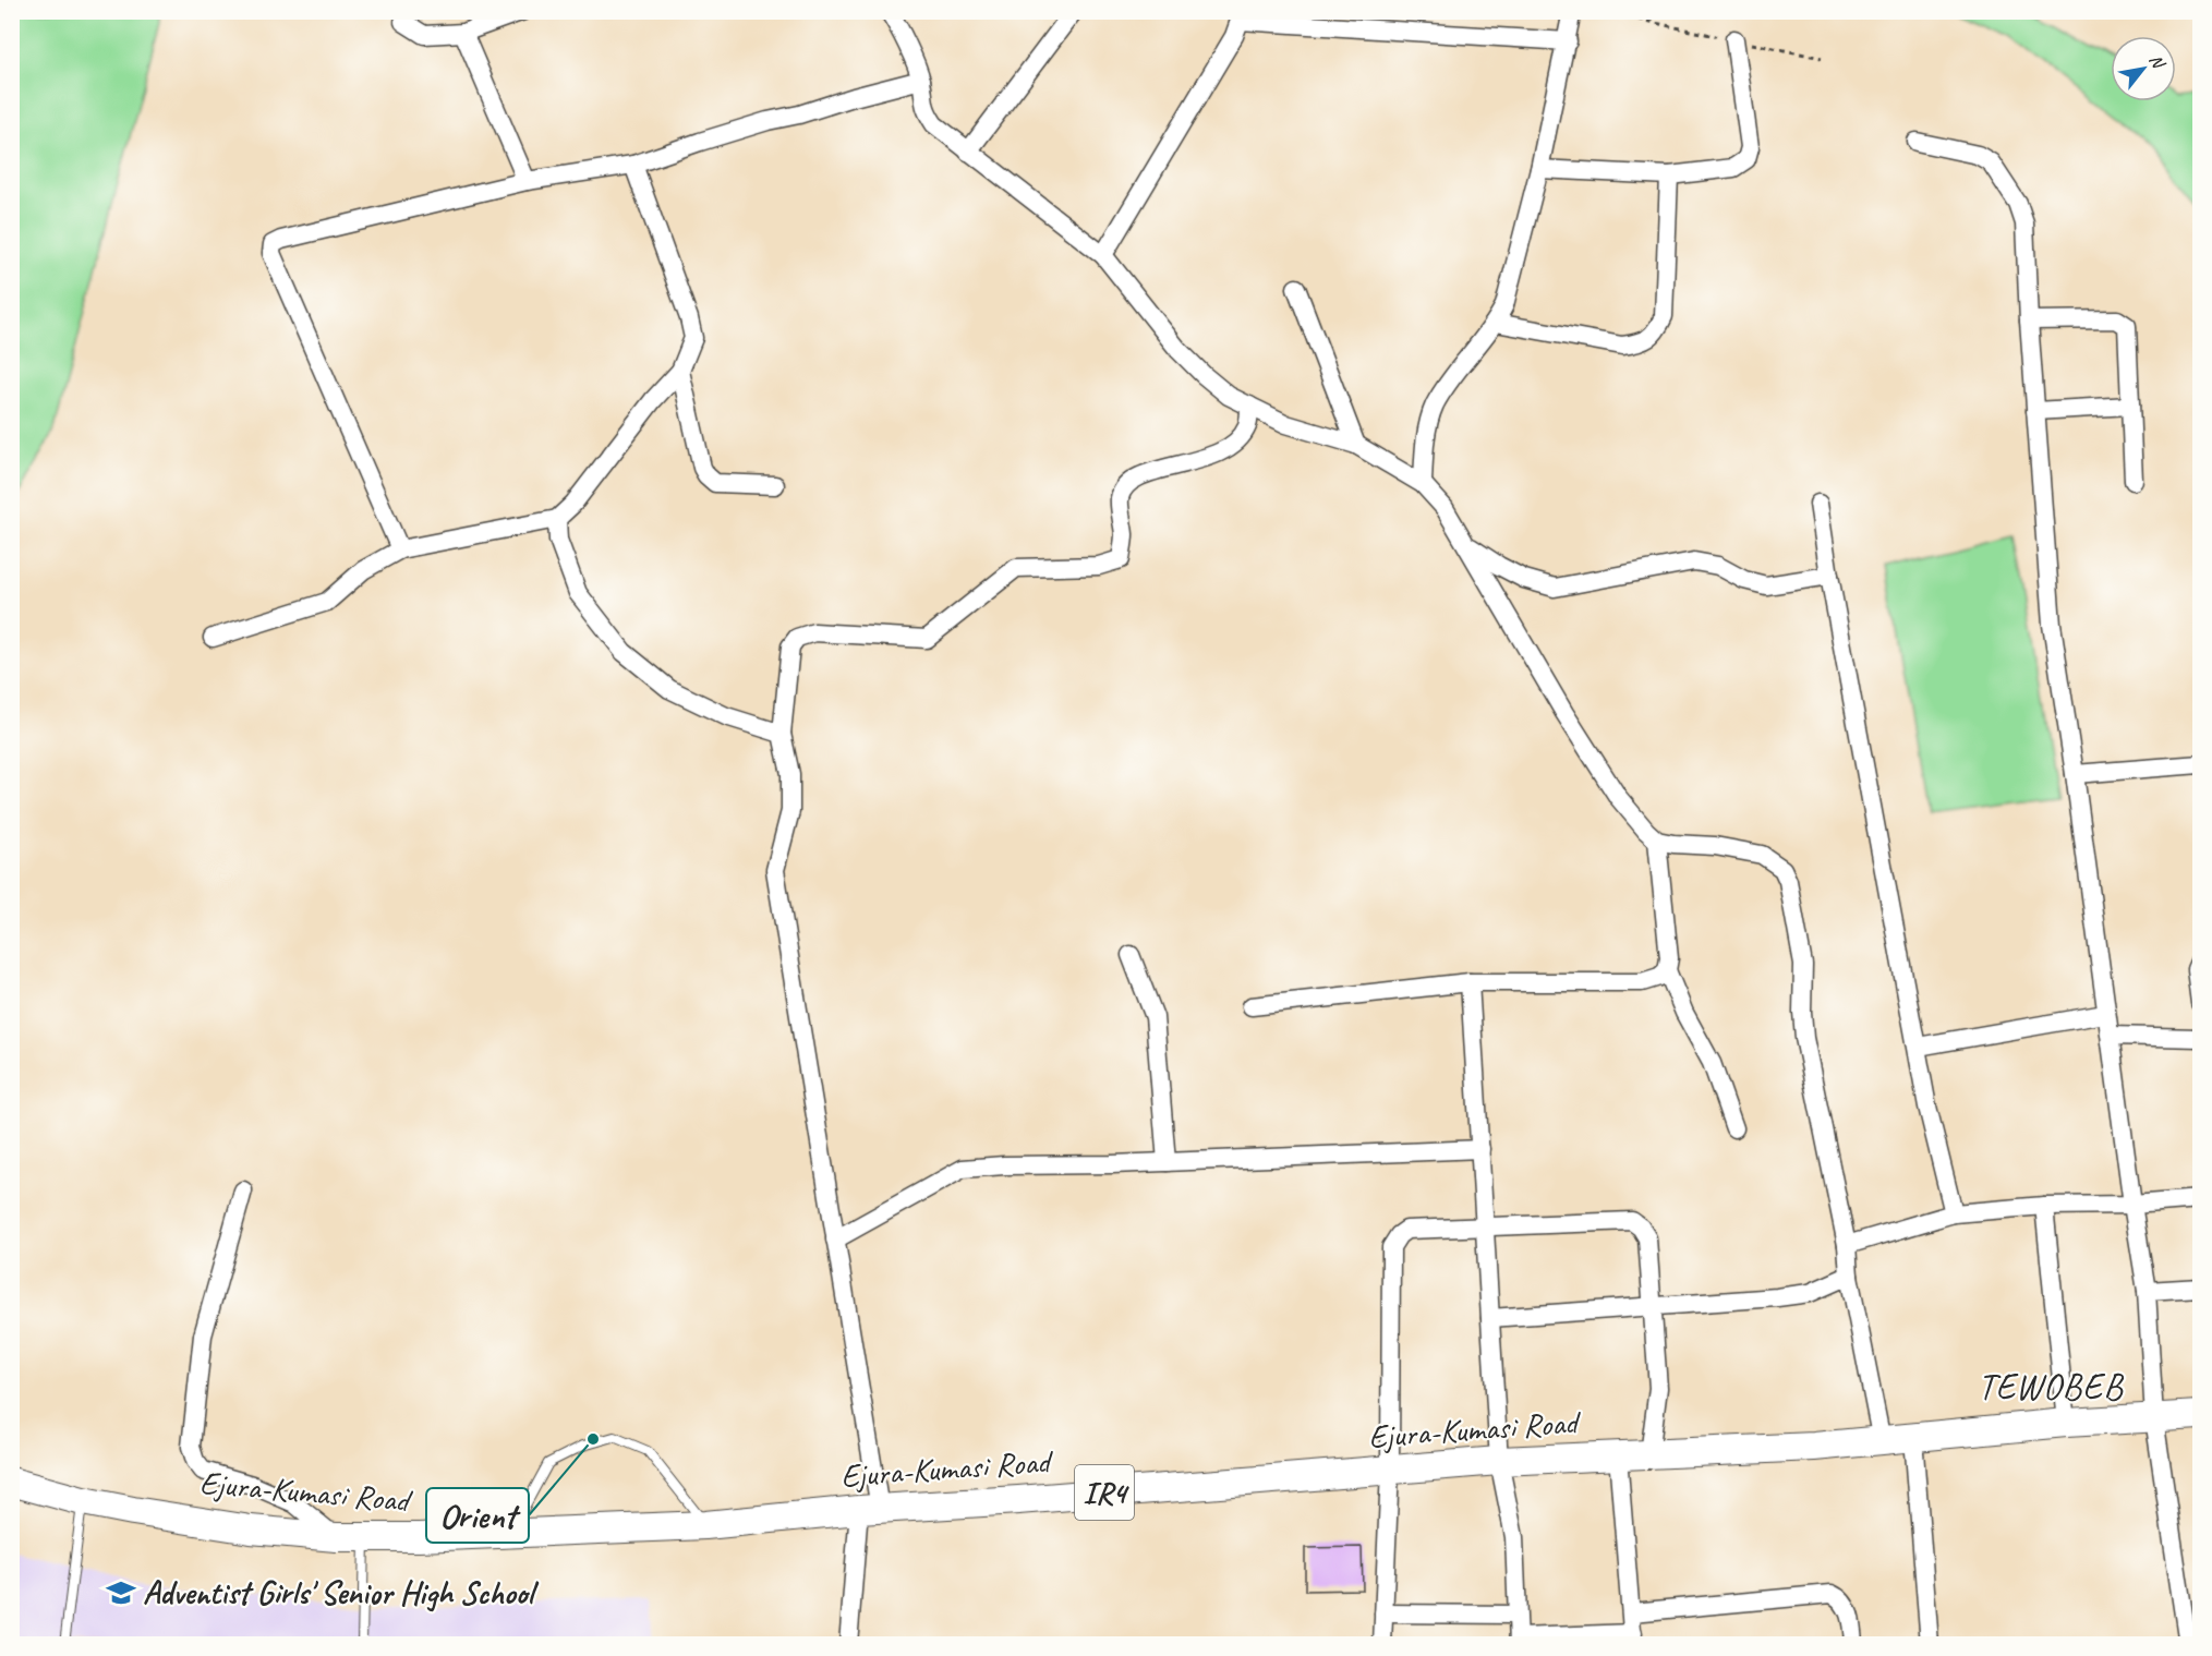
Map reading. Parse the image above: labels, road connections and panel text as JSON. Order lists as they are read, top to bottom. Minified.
{"streets":{"main road":["Ejura-Kumasi Road","IR4"]},"districts":["TEWOBEB"],"places":{"other":["Orient"],"school or university":["Adventist Girls' Senior High School"]},"north":"top right"}
